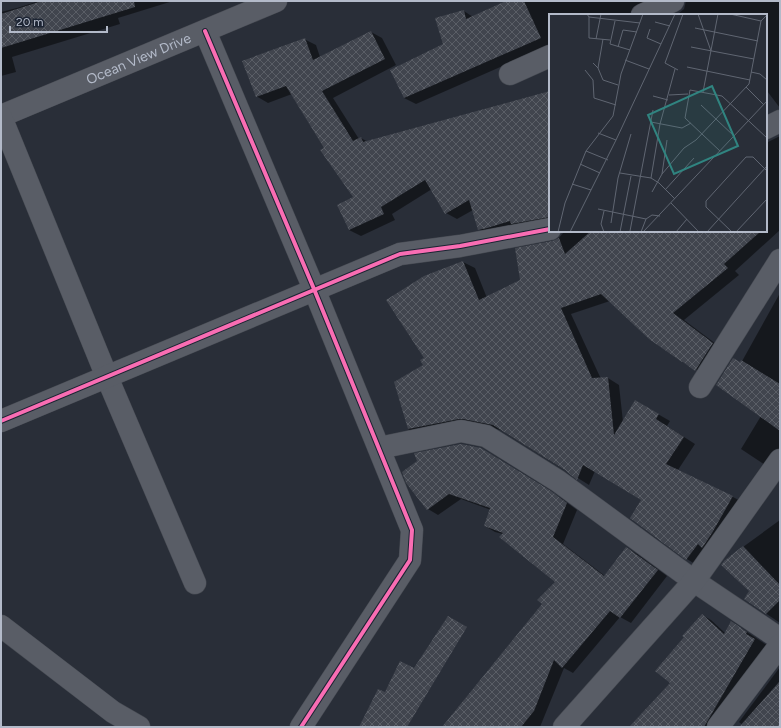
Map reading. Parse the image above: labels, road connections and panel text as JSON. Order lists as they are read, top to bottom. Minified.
{"streets":{"street":["Ocean View Drive"]},"scale_bar":"20 m"}
